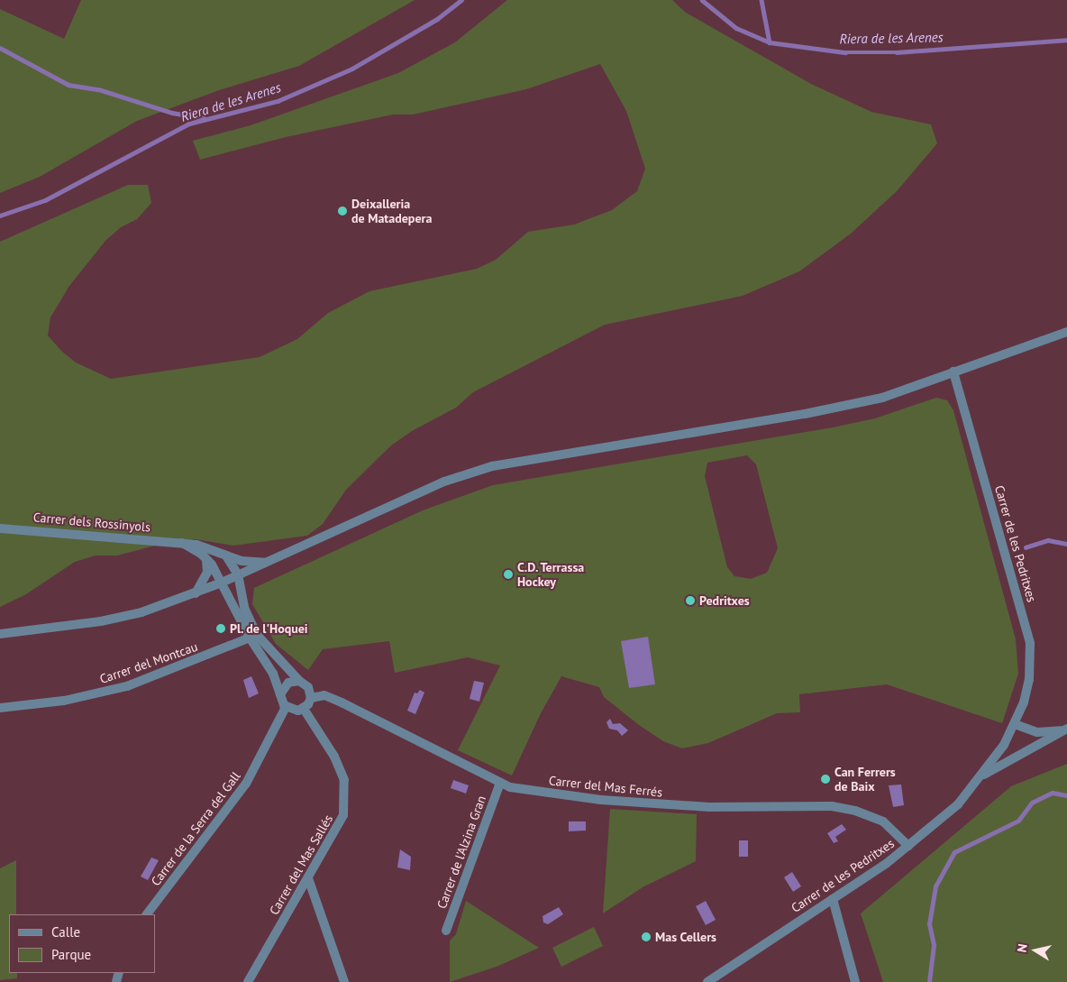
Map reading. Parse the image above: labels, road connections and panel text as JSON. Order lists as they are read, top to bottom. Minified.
{"streets":{"street":["Carrer dels Rossinyols","Carrer de les Pedritxes","Carrer del Montcau","Carrer del Mas Ferrés","Carrer de la Serra del Gall","Carrer de l'Alzina Gran","Carrer del Mas Sallés"]},"crossings":[["Carrer dels Rossinyols","Carrer del Montcau"],["Carrer de les Pedritxes","Carrer del Mas Ferrés"],["Carrer del Mas Ferrés","Carrer de la Serra del Gall"],["Carrer del Mas Ferrés","Carrer de l'Alzina Gran"],["Carrer del Mas Ferrés","Carrer del Mas Sallés"],["Carrer de la Serra del Gall","Carrer del Mas Sallés"]],"water":["Riera de les Arenes"],"places":["Deixalleria de Matadepera","C.D. Terrassa Hockey","Pedritxes","Pl. de l'Hoquei","Can Ferrers de Baix","Mas Cellers"],"legend":["Calle","Parque"],"north":"left"}
